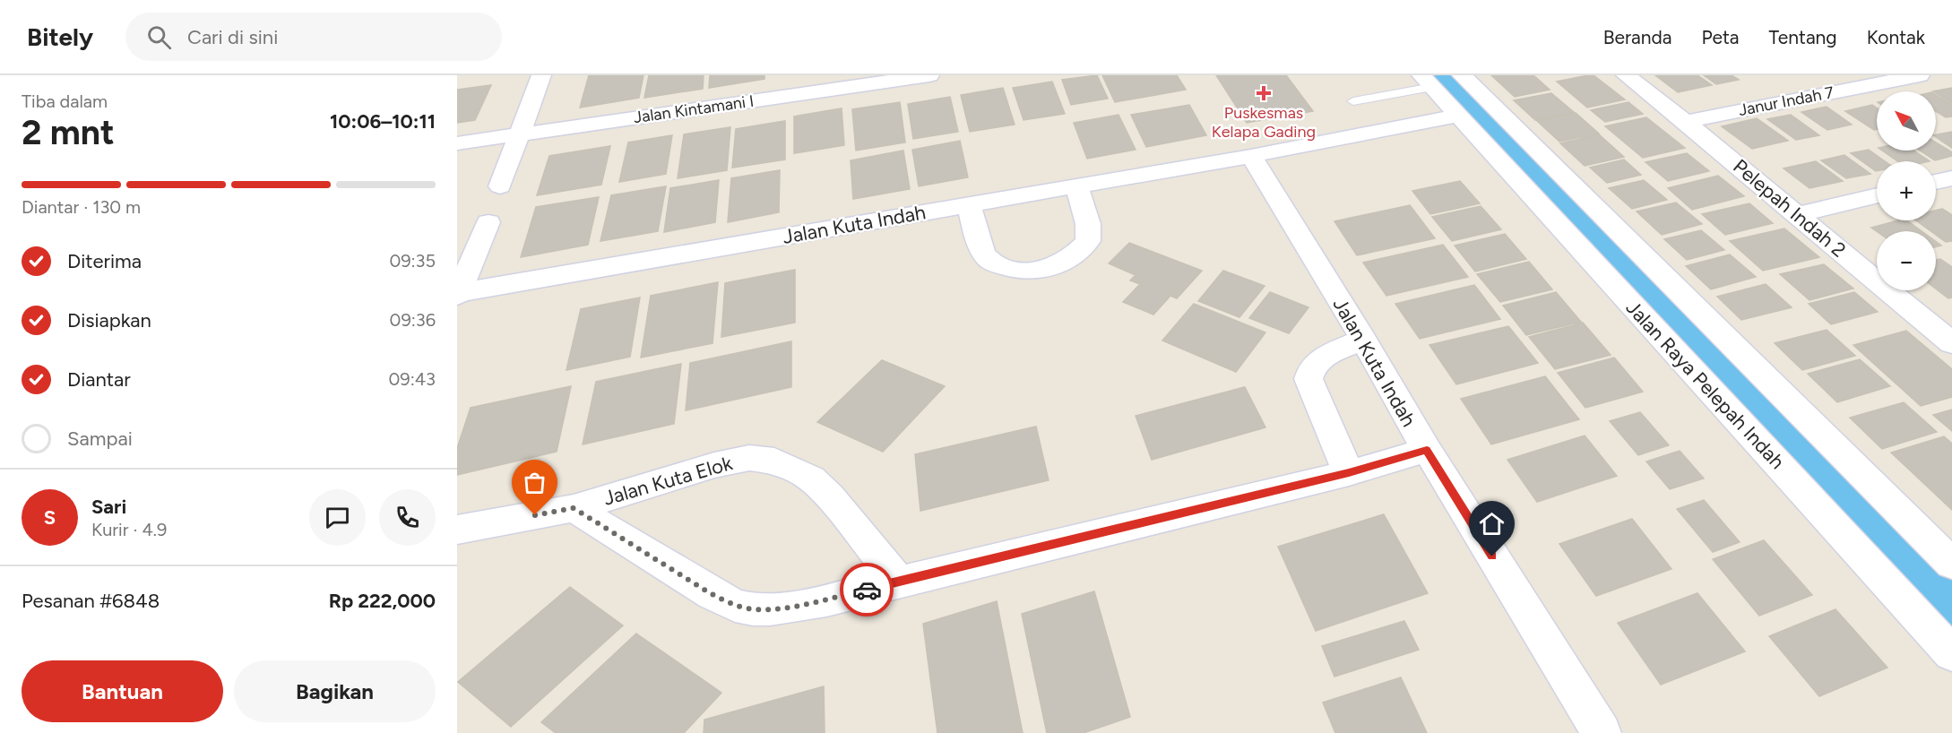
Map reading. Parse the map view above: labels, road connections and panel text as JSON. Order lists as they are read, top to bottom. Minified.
{"streets":{"street":["Janur Indah 7","Jalan Kintamani I","Pelepah Indah 2","Jalan Kuta Indah","Jalan Raya Pelepah Indah","Jalan Kuta Elok"]},"crossings":[["Janur Indah 7","Pelepah Indah 2"],["Jalan Kuta Indah","Jalan Raya Pelepah Indah"]],"places":{"health":["Puskesmas Kelapa Gading"]},"north":"top left","page":{"header":"Bitely","search":"Cari di sini","nav":["Beranda","Peta","Tentang","Kontak"],"heading":["2 mnt","Tiba dalam","10:06–10:11"],"panel":["Sari","Kurir · 4.9","Pesanan #6848","Rp 222,000"],"map_buttons":["+","−"],"bar":"Diantar · 130 m","list":[["Diterima","09:35"],["Disiapkan","09:36"],["Diantar","09:43"],"Sampai"],"round":"S","buttons":["Bantuan","Bagikan"]}}
